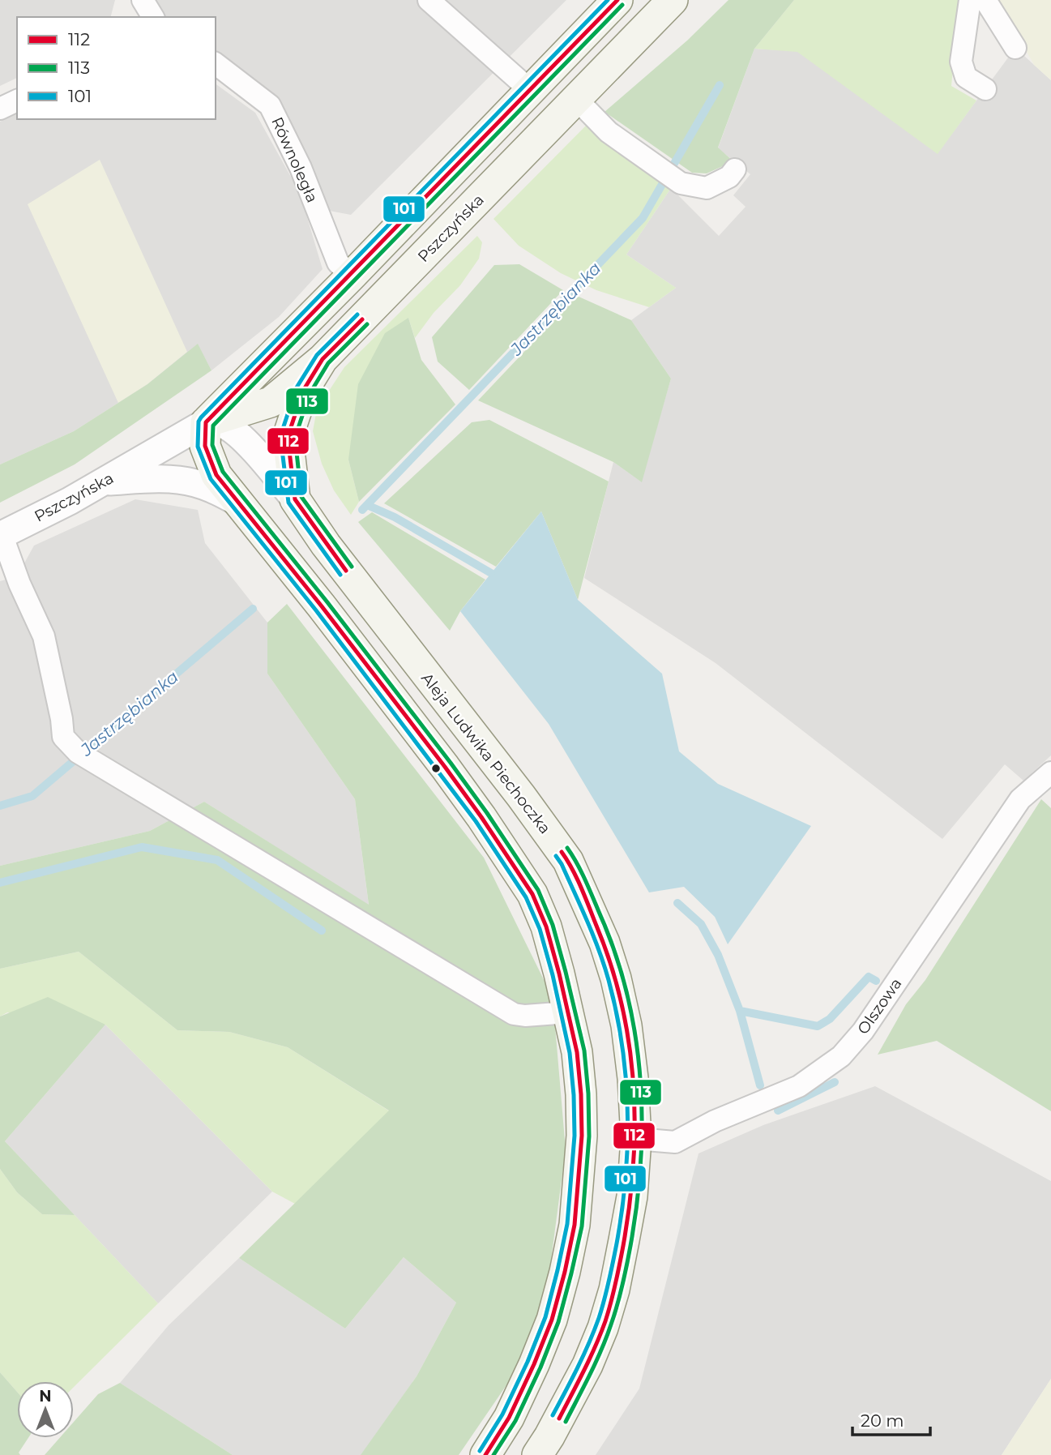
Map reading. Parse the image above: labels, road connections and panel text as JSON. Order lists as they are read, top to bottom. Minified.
{"streets":{"main road":["Pszczyńska","Aleja Ludwika Piechoczka"],"street":["Równoległa","Olszowa"]},"crossings":[["Równoległa","Pszczyńska"],["Pszczyńska","Aleja Ludwika Piechoczka"],["Aleja Ludwika Piechoczka","Olszowa"]],"water":["Jastrzębianka"],"lines":["transit line 112","transit line 101","transit line 113"],"legend":["112","113","101"],"scale_bar":"20 m","north":"top"}
